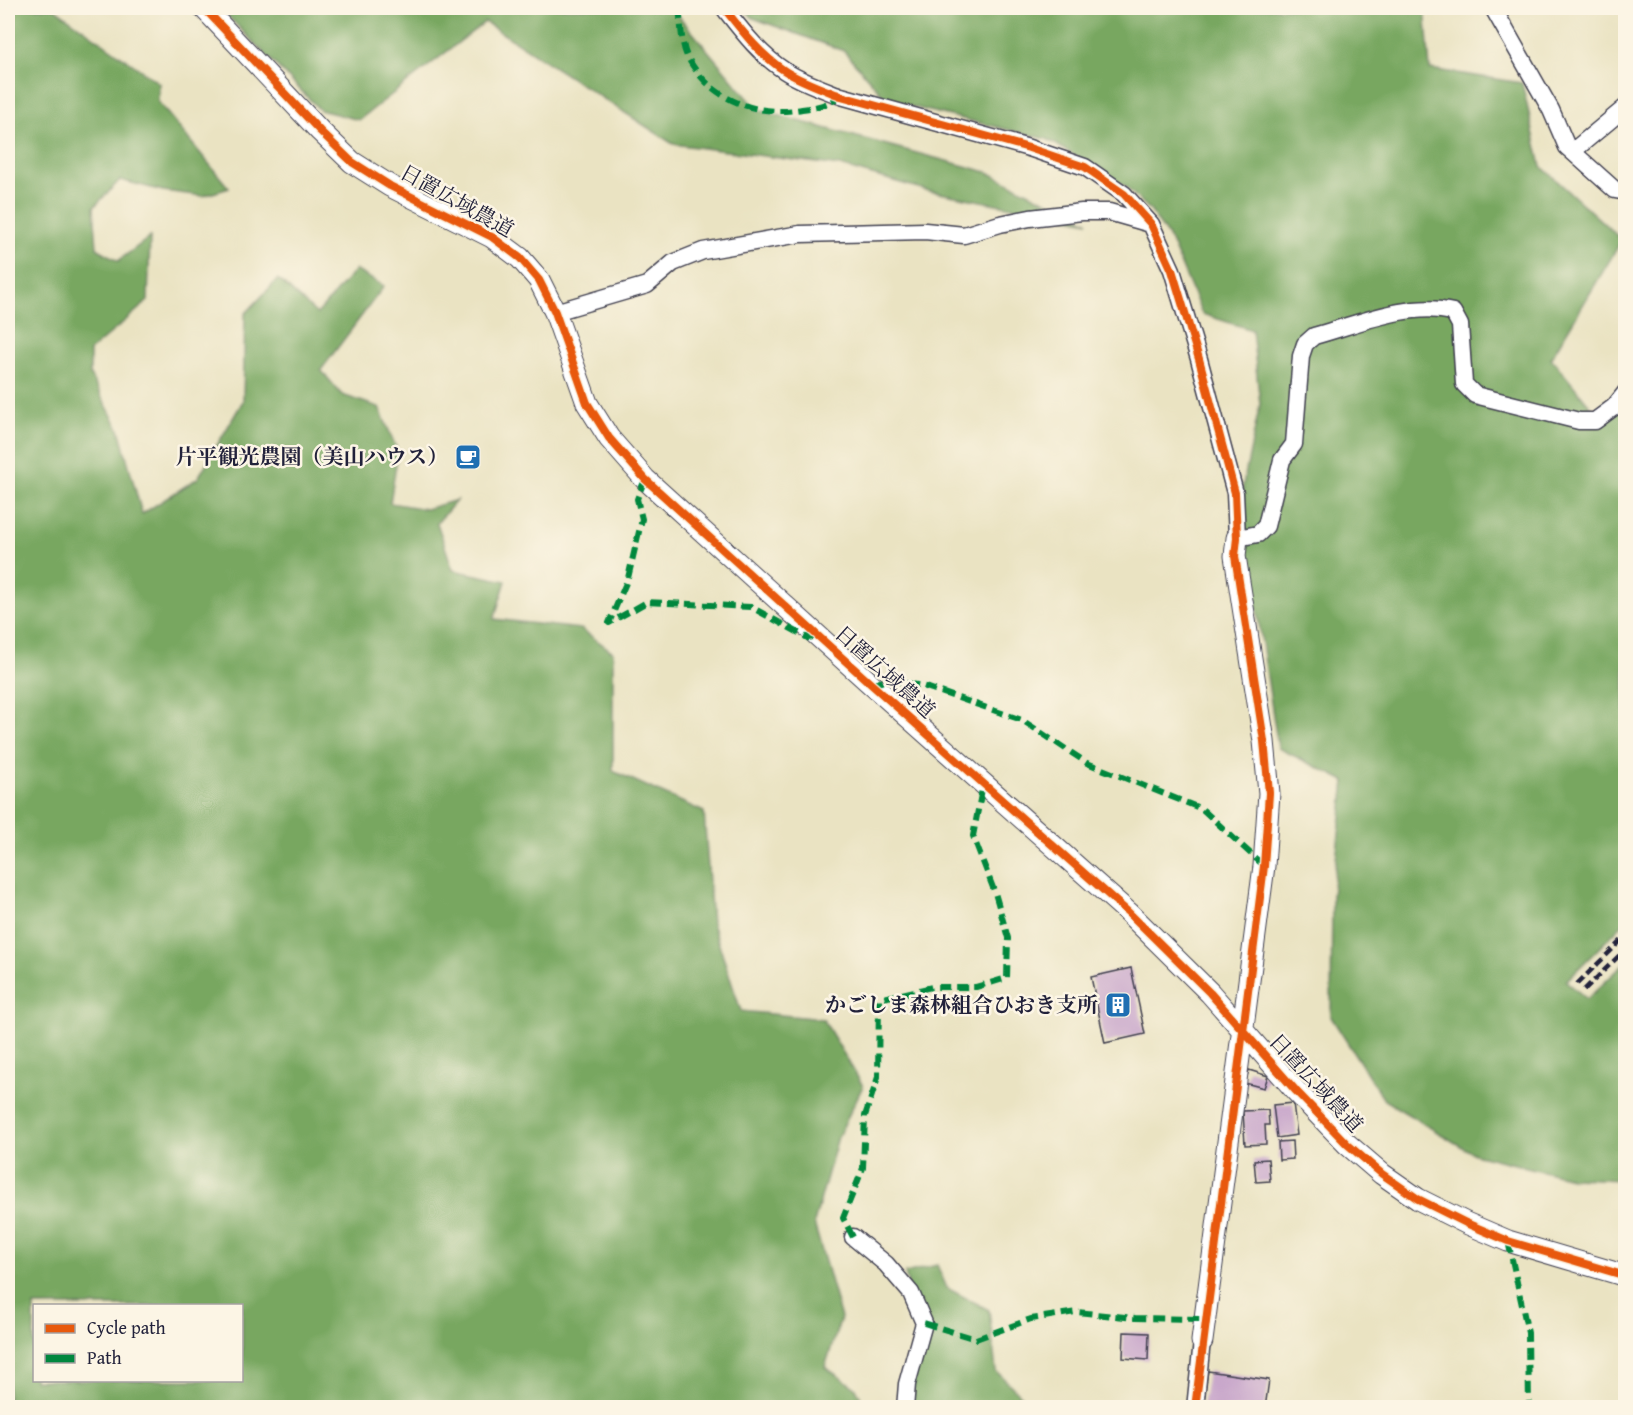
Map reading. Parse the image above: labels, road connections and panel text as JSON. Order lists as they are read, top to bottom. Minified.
{"streets":{"street":["日置広域農道"]},"places":{"cafe":["片平観光農園（美山ハウス）"],"building":["かごしま森林組合ひおき支所"]},"legend":["Cycle path","Path"]}
